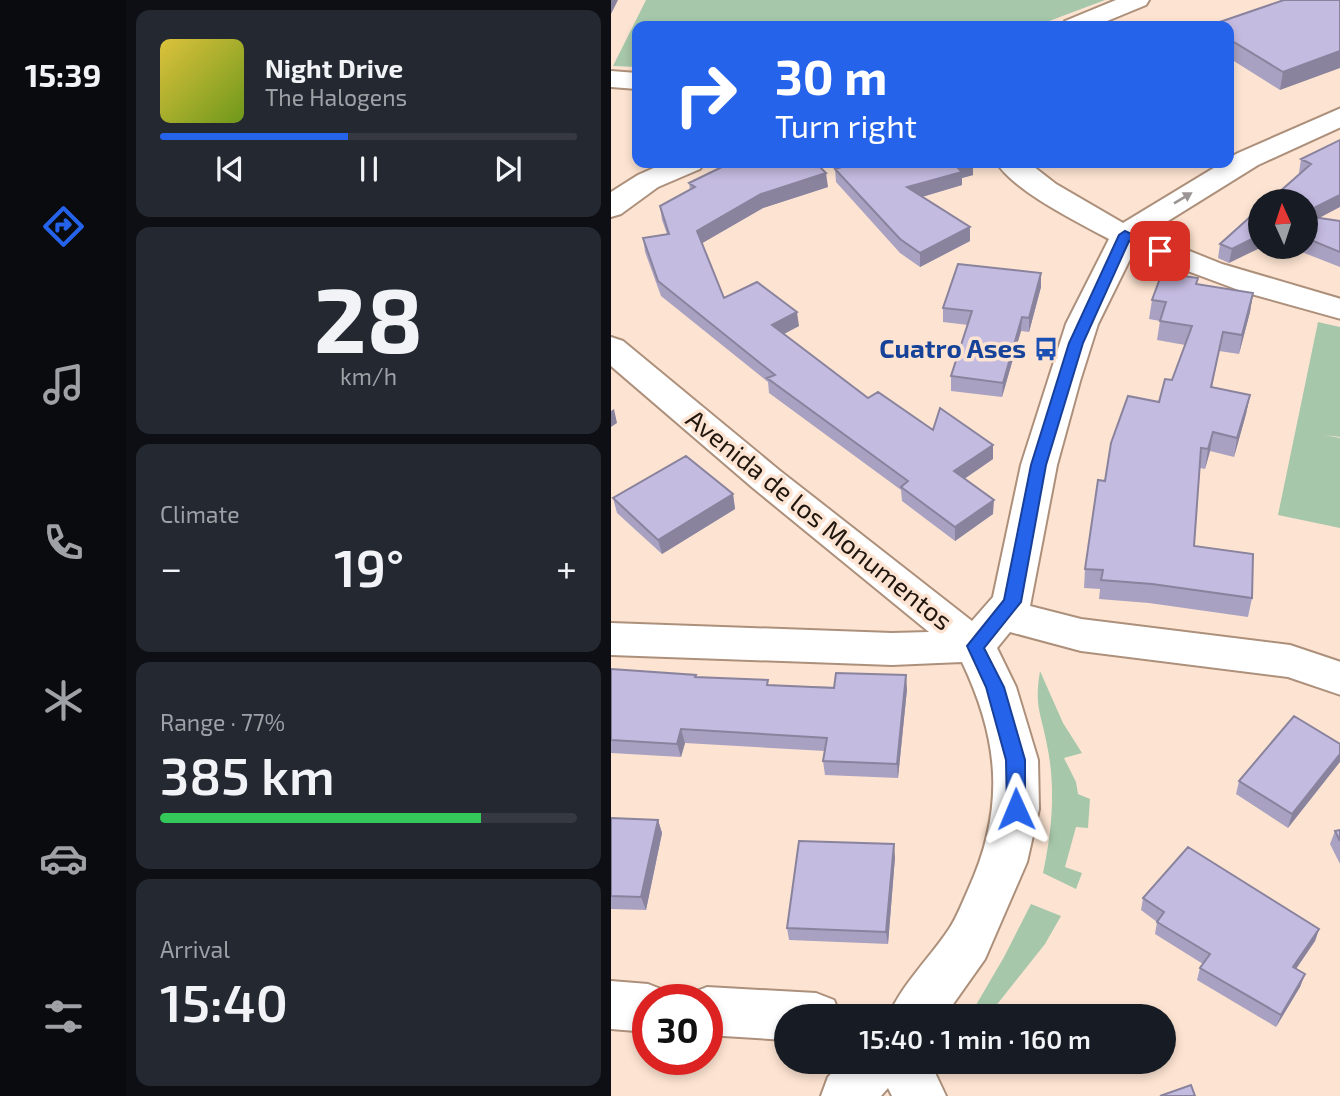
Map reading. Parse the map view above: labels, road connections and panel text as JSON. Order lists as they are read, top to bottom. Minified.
{"streets":{"street":["Avenida de los Monumentos"]},"places":{"bus stop":["Cuatro Ases"]},"north":"top","page":{"tabs":"15:39","turn":["30 m","Turn right"],"song":["Night Drive","The Halogens"],"tile":[["28","km/h"],"Climate",["Range · 77%","385 km"],["Arrival","15:40"]],"heat":["−","19°","+"],"limit":"30","trip":"15:40 · 1 min · 160 m"}}
